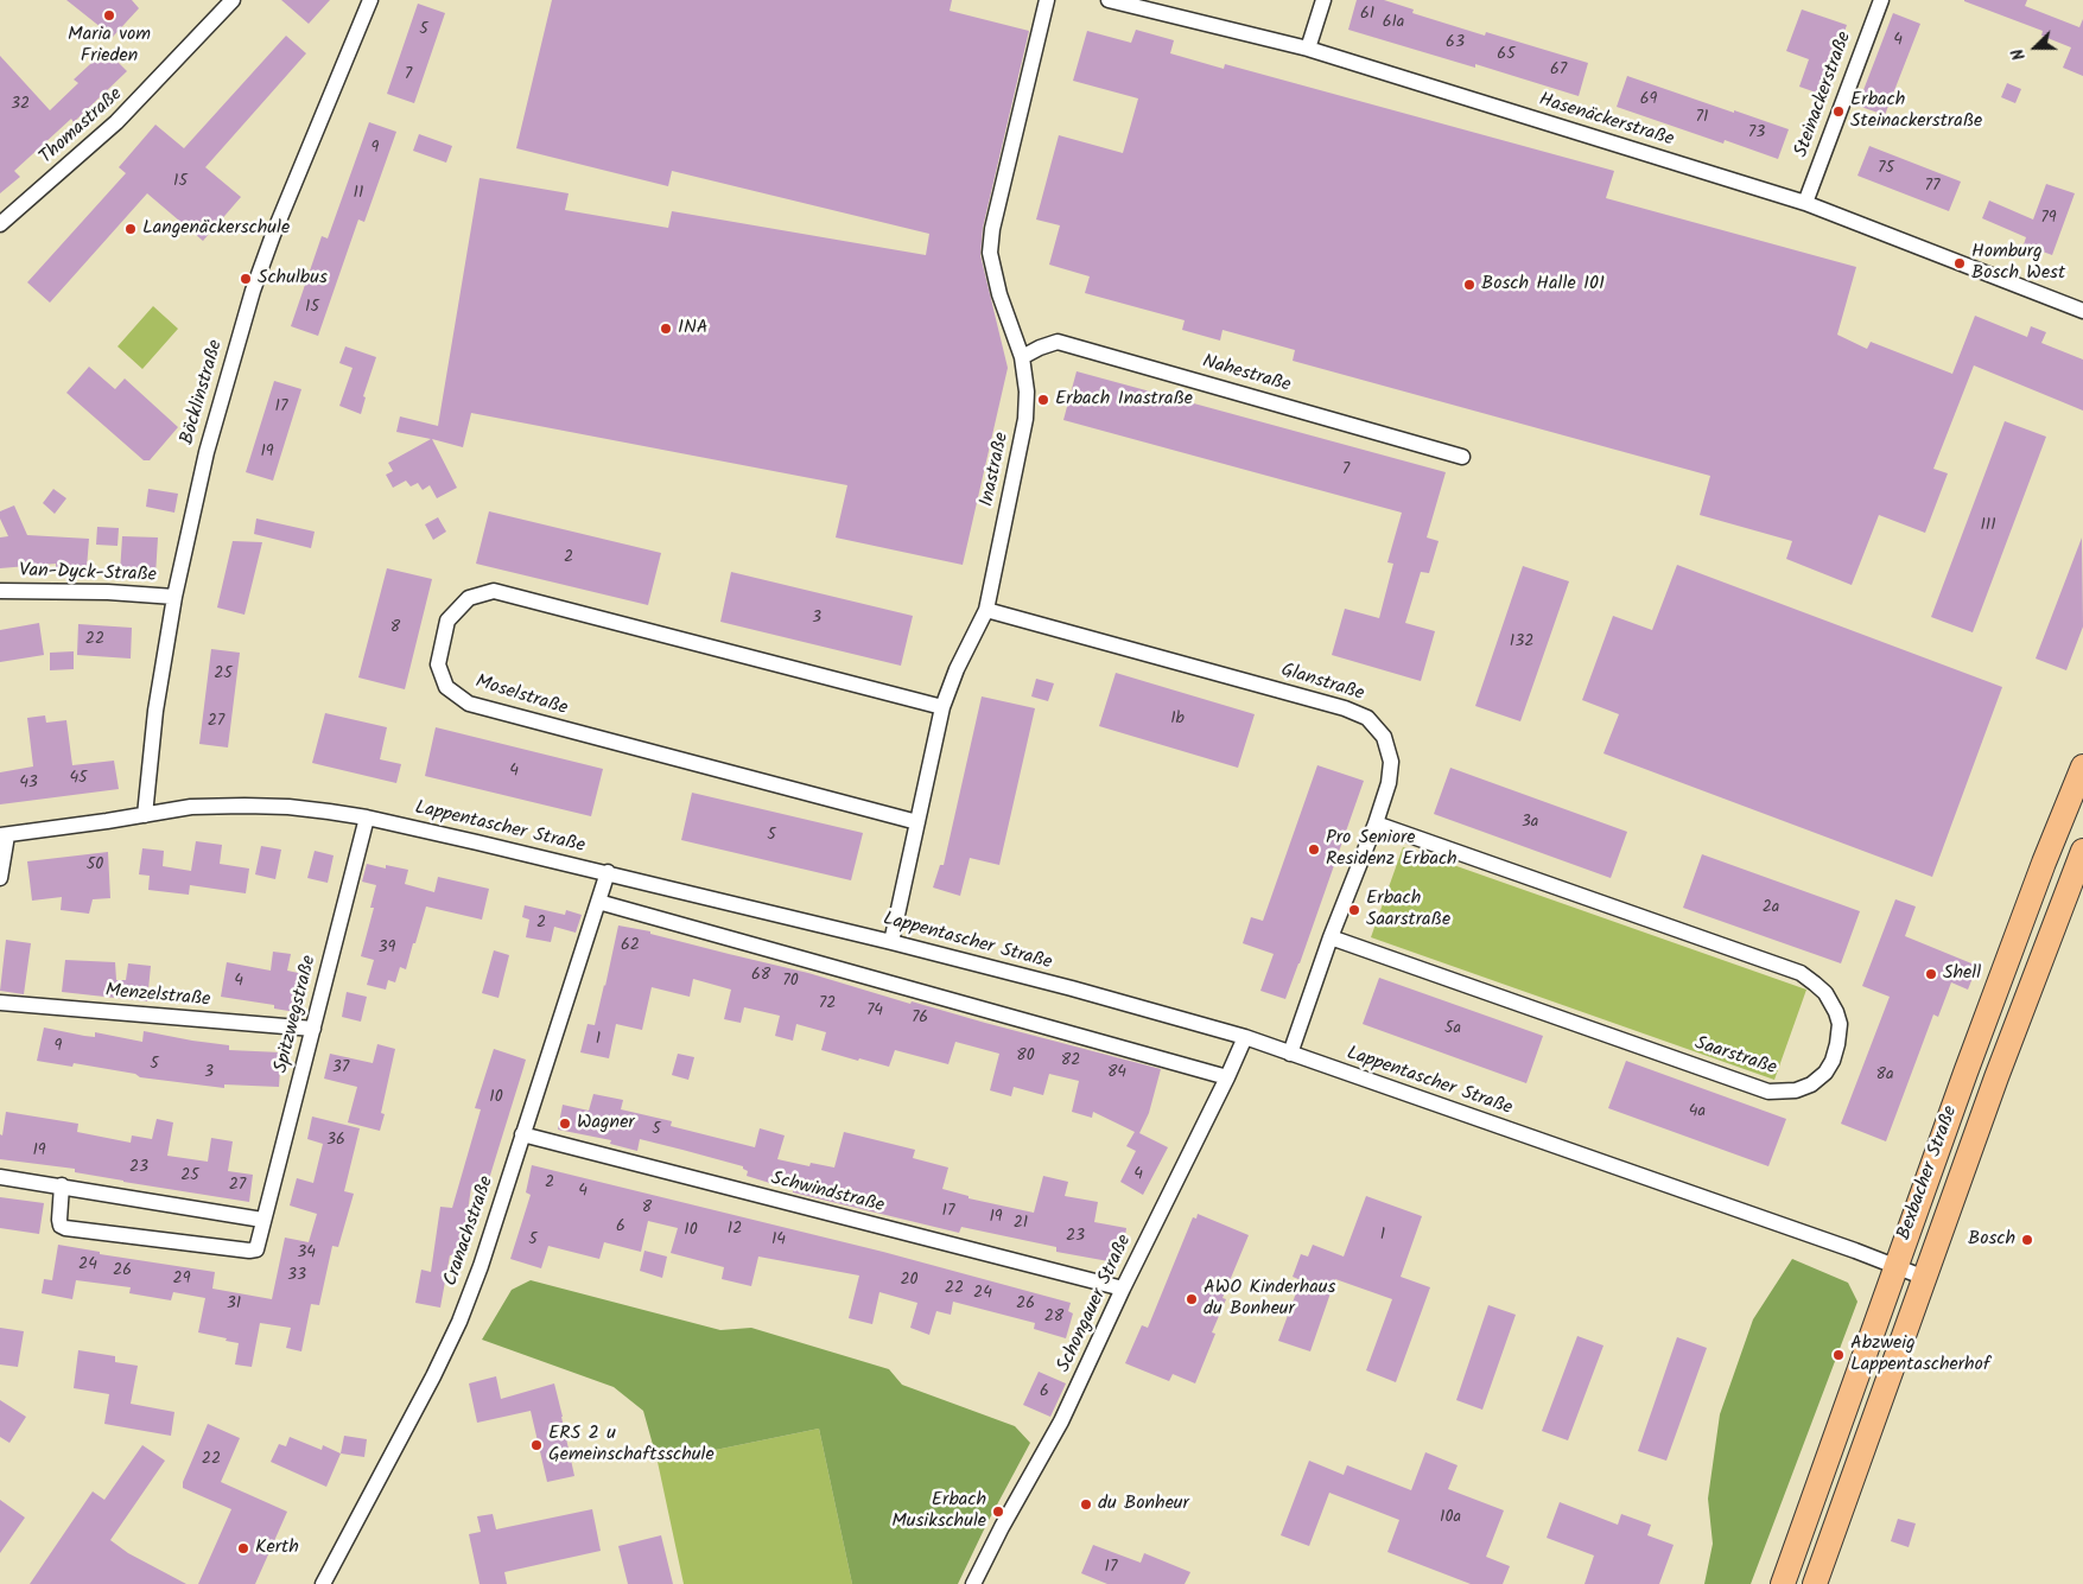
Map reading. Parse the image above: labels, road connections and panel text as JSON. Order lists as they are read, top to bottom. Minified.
{"streets":{"main road":["Bexbacher Straße"],"street":["Steinackerstraße","Hasenäckerstraße","Thomastraße","Nahestraße","Böcklinstraße","Inastraße","Van-Dyck-Straße","Glanstraße","Moselstraße","Lappentascher Straße","Menzelstraße","Spitzwegstraße","Saarstraße","Schwindstraße","Cranachstraße","Schongauer Straße"]},"crossings":[["Steinackerstraße","Hasenäckerstraße"],["Nahestraße","Inastraße"],["Böcklinstraße","Van-Dyck-Straße"],["Böcklinstraße","Lappentascher Straße"],["Inastraße","Glanstraße"],["Inastraße","Moselstraße"],["Inastraße","Lappentascher Straße"],["Glanstraße","Lappentascher Straße"],["Glanstraße","Saarstraße"],["Lappentascher Straße","Spitzwegstraße"],["Lappentascher Straße","Bexbacher Straße"],["Lappentascher Straße","Cranachstraße"],["Lappentascher Straße","Schongauer Straße"],["Menzelstraße","Spitzwegstraße"],["Schwindstraße","Cranachstraße"],["Schwindstraße","Schongauer Straße"]],"places":["Maria vom Frieden","Erbach Steinackerstraße","Langenäckerschule","Homburg Bosch West","Schulbus","Bosch Halle 101","INA","Erbach Inastraße","Pro Seniore Residenz Erbach","Erbach Saarstraße","Shell","Wagner","Bosch","AWO Kinderhaus du Bonheur","Abzweig Lappentascherhof","ERS 2 u Gemeinschaftsschule","du Bonheur","Erbach Musikschule","Kerth"],"house_numbers":["61","61a","5","4","63","65","67","7","69","32","71","73","9","75","15","77","11","79","15","17","19","7","111","2","3","8","22","132","25","1b","27","4","45","43","3a","5","50","2a","2","62","39","68","4","70","72","74","76","5a","1","9","80","82","5","37","3","84","8a","10","4a","5","36","19","23","4","25","2","27","4","8","17","19","21","6","12","10","1","23","5","14","34","24","26","33","29","20","22","24","31","26","28","6","22","10a","17"],"north":"left"}
